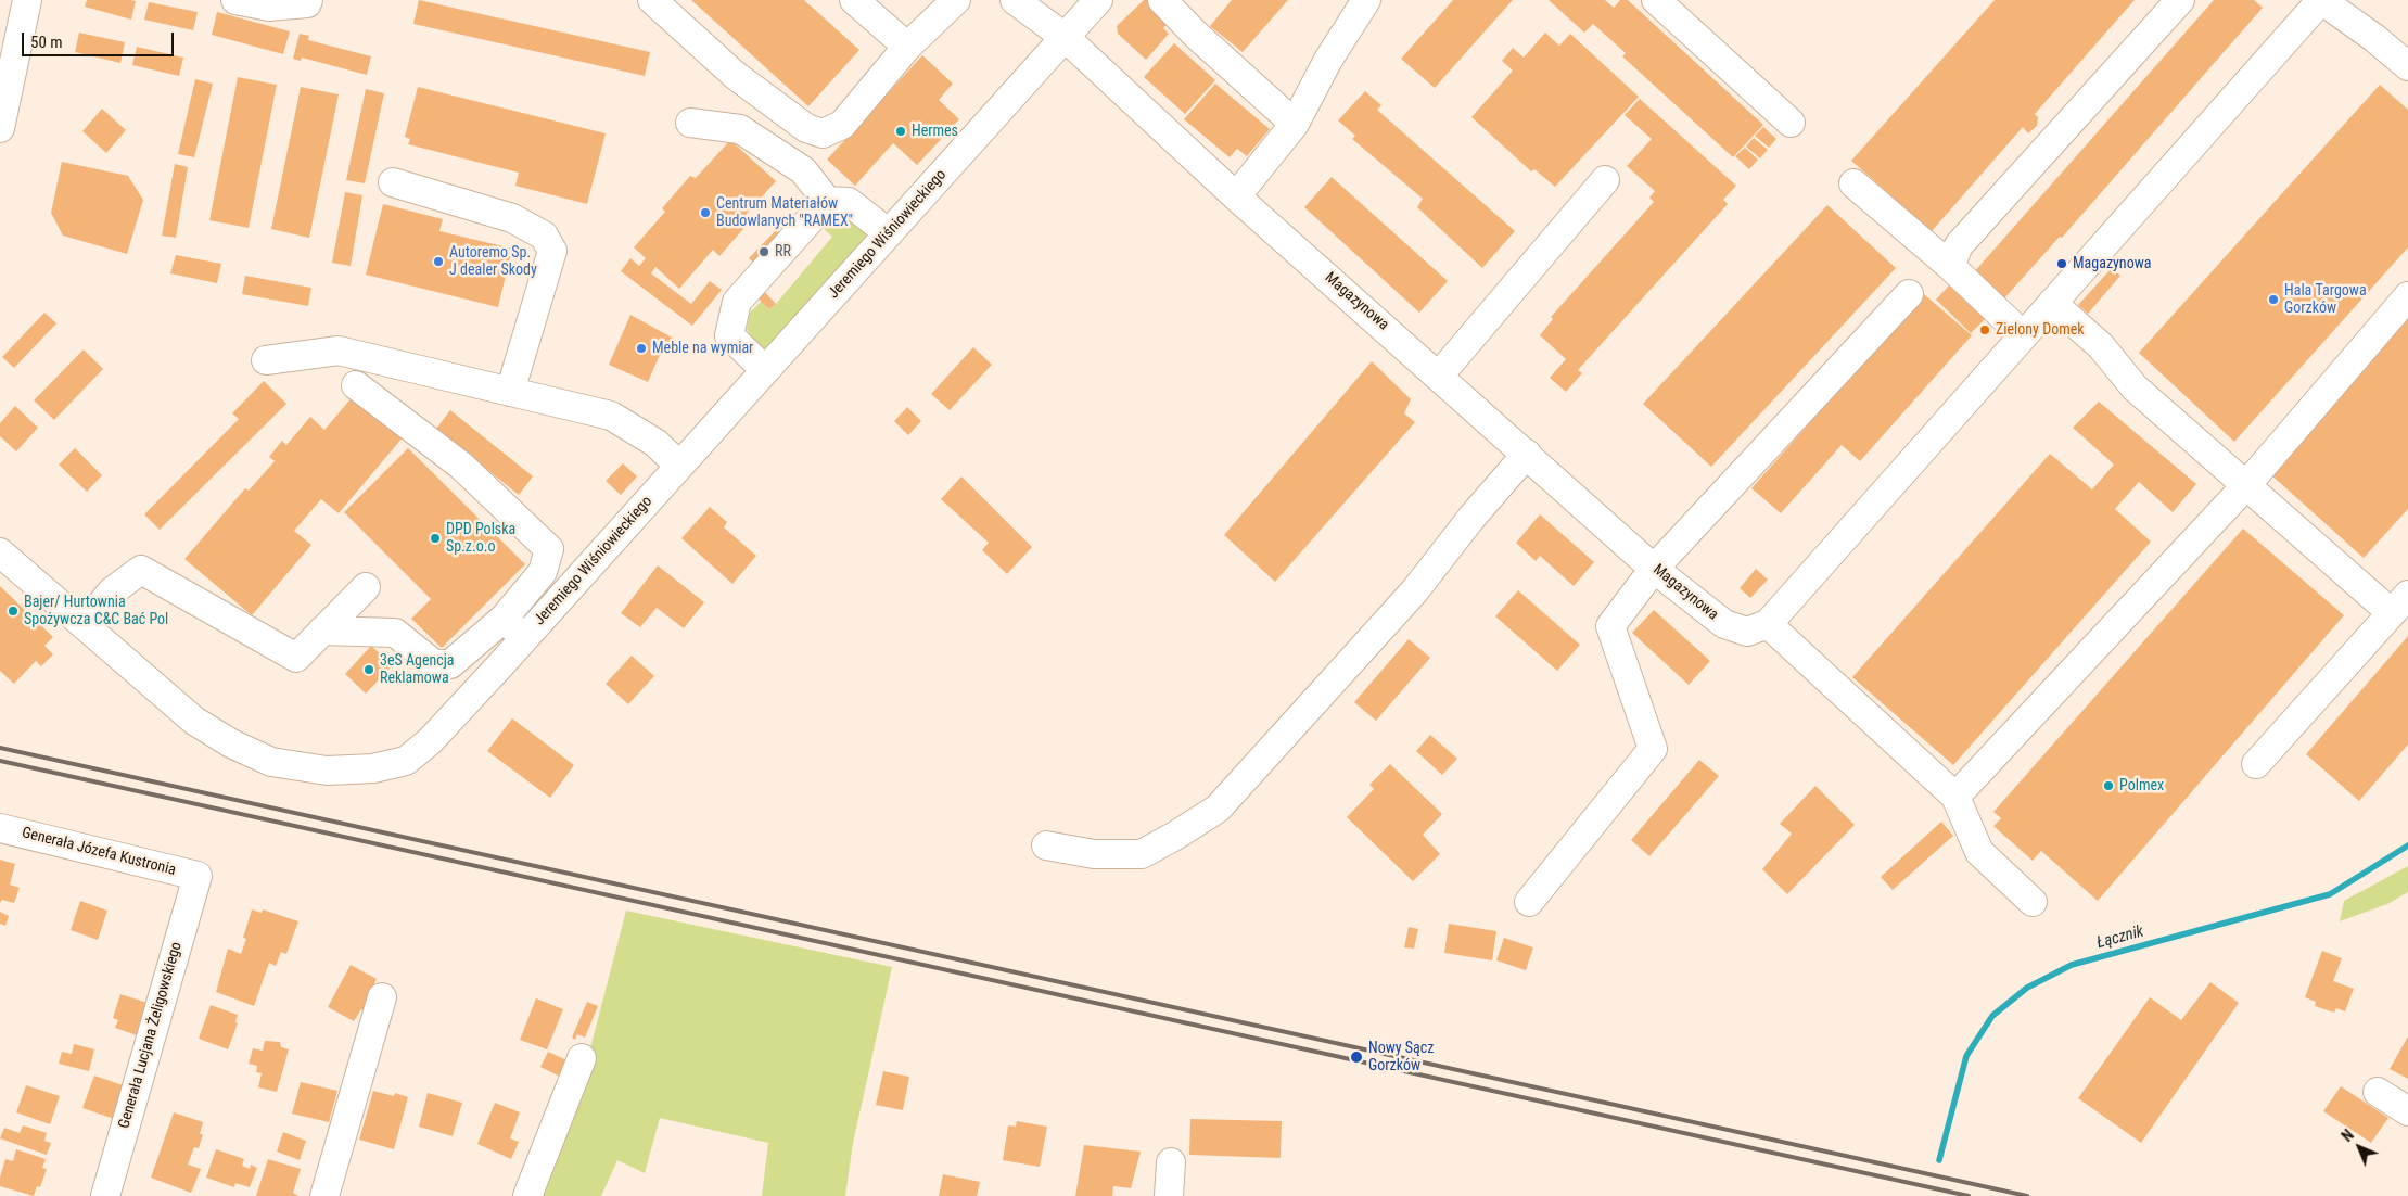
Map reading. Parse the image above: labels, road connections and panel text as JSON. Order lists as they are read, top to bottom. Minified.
{"streets":{"street":["Jeremiego Wiśniowieckiego","Magazynowa","Generała Józefa Kustronia","Generała Lucjana Żeligowskiego"]},"crossings":[["Jeremiego Wiśniowieckiego","Magazynowa"],["Generała Józefa Kustronia","Generała Lucjana Żeligowskiego"]],"water":["Łącznik"],"places":["Hermes","Centrum Materiałów Budowlanych \"RAMEX\"","RR","Autoremo Sp. J dealer Skody","Magazynowa","Hala Targowa Gorzków","Zielony Domek","Meble na wymiar","DPD Polska Sp.z.o.o","Bajer/ Hurtownia Spożywcza C&C Bać Pol","3eS Agencja Reklamowa","Polmex","Nowy Sącz Gorzków"],"scale_bar":"50 m","north":"top left"}
